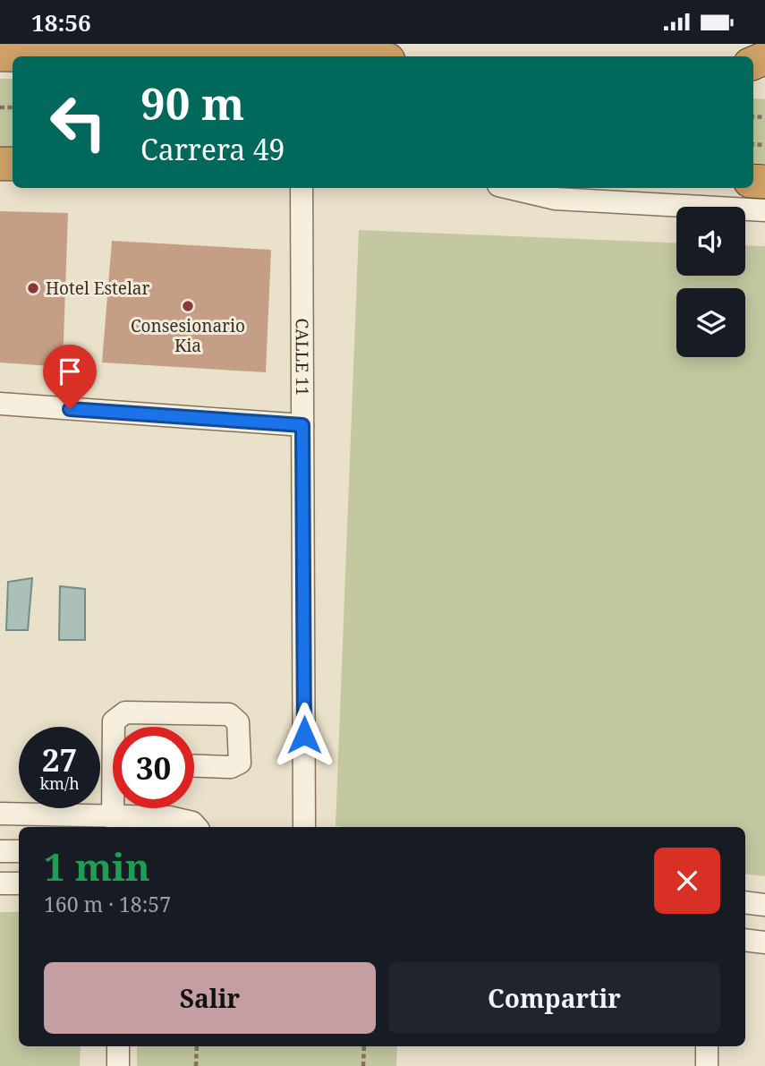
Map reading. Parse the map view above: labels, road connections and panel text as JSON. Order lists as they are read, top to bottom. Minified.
{"streets":{"street":["CALLE 11"]},"places":["Hotel Estelar","Consesionario Kia"],"page":{"status":"18:56","turn":["90 m","Carrera 49"],"speed":"27 km/h","limit":"30","heading":["1 min","160 m · 18:57"],"buttons":["Salir","Compartir"]}}
